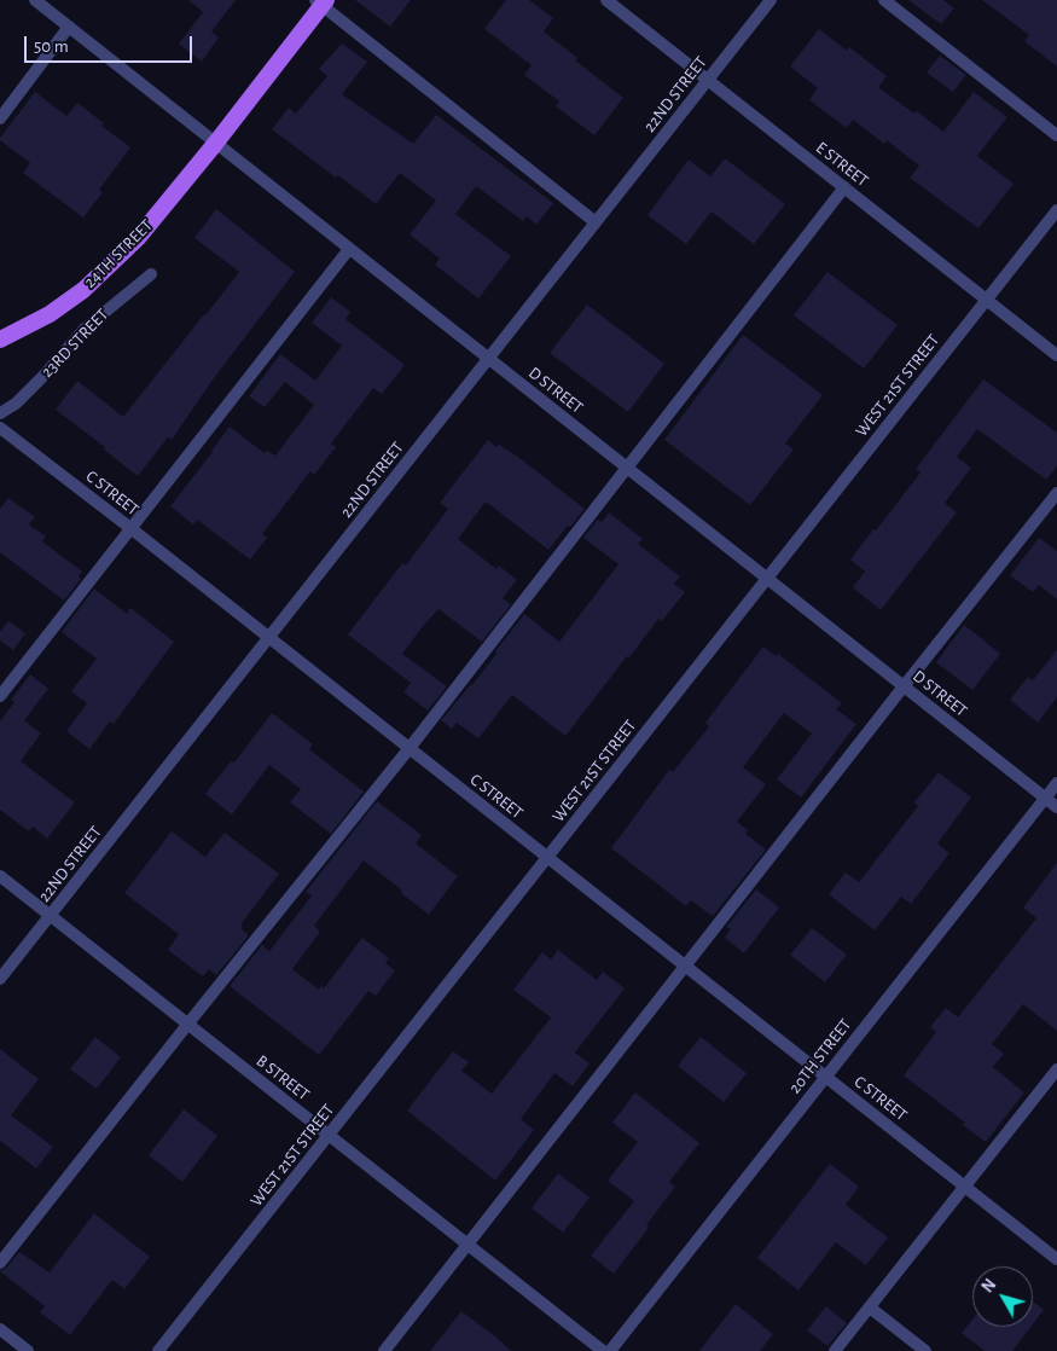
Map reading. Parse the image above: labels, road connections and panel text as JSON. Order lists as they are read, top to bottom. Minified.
{"streets":{"main road":["24TH STREET"],"street":["22ND STREET","E STREET","23RD STREET","WEST 21ST STREET","D STREET","C STREET","20TH STREET","B STREET"]},"crossings":[["22ND STREET","E STREET"],["22ND STREET","D STREET"],["22ND STREET","C STREET"],["22ND STREET","B STREET"],["E STREET","WEST 21ST STREET"],["24TH STREET","D STREET"],["WEST 21ST STREET","D STREET"],["WEST 21ST STREET","C STREET"],["WEST 21ST STREET","B STREET"],["D STREET","20TH STREET"],["C STREET","20TH STREET"]],"scale_bar":"50 m","north":"top left"}
